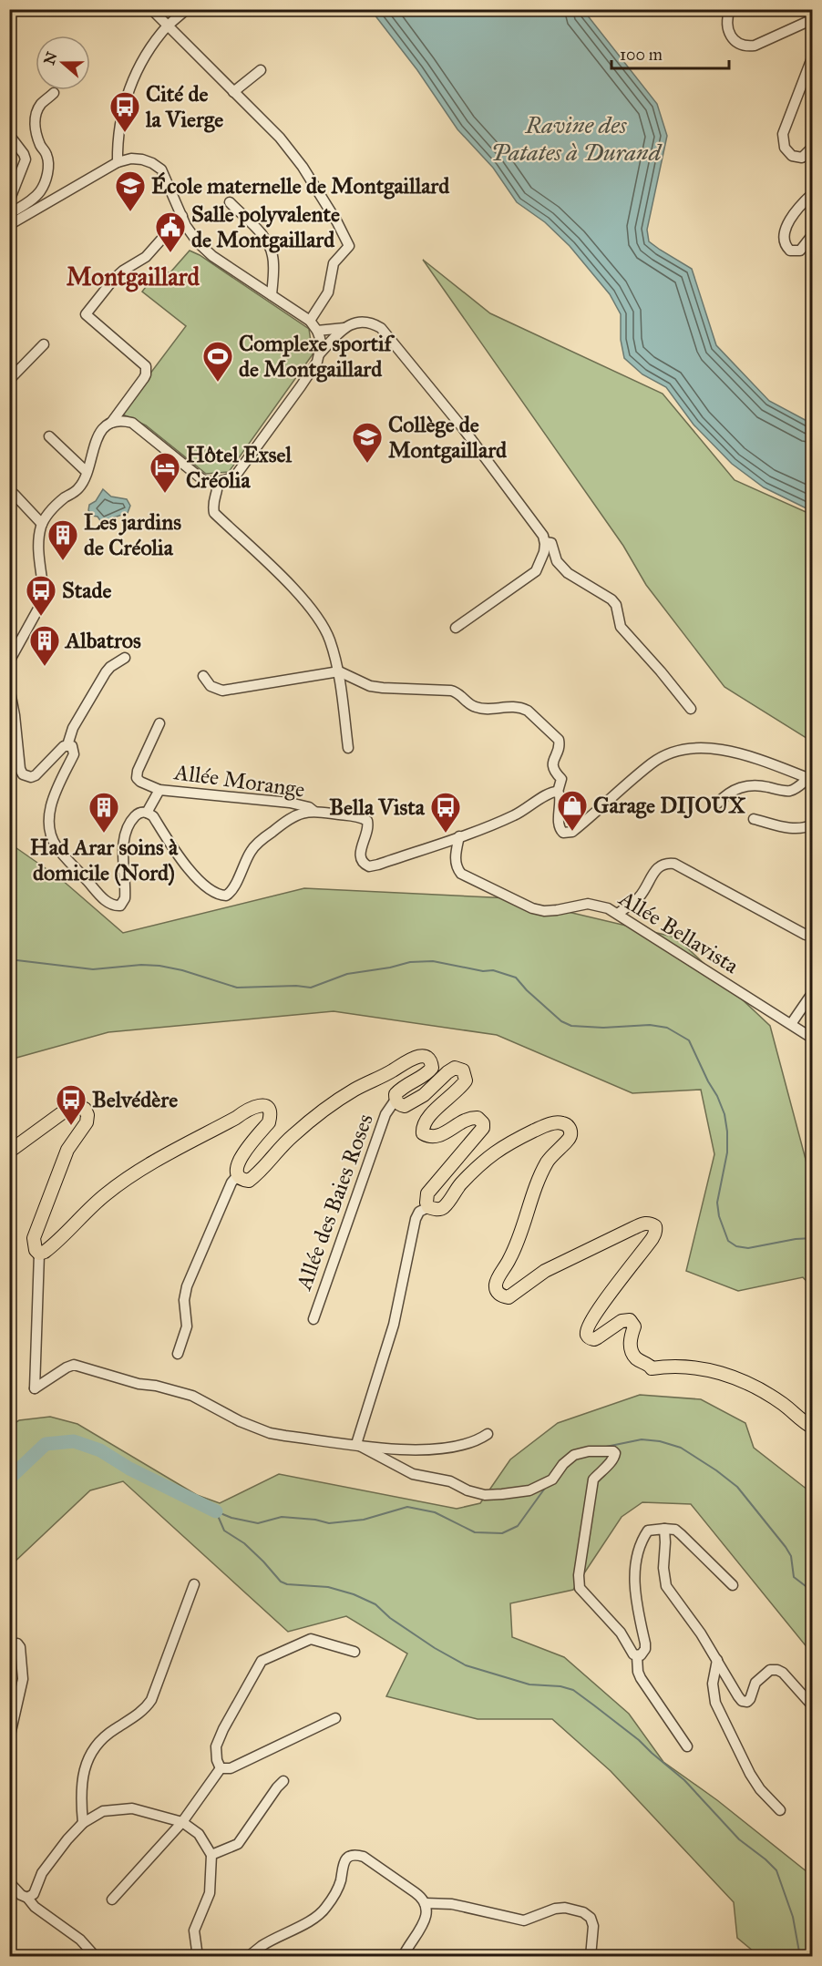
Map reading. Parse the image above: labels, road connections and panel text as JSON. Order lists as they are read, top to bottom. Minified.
{"streets":{"street":["Allée Morange","Allée Bellavista","Allée des Baies Roses"]},"districts":["Montgaillard"],"water":["Ravine des Patates à Durand"],"places":{"bus stop":["Cité de la Vierge","Stade","Bella Vista","Belvédère"],"school or university":["École maternelle de Montgaillard","Collège de Montgaillard"],"public building":["Salle polyvalente de Montgaillard"],"sports":["Complexe sportif de Montgaillard"],"hotel":["Hôtel Exsel Créolia"],"building":["Les jardins de Créolia","Albatros","Had Arar soins à domicile (Nord)"],"shop":["Garage DIJOUX"]},"scale_bar":"100 m","north":"left"}
